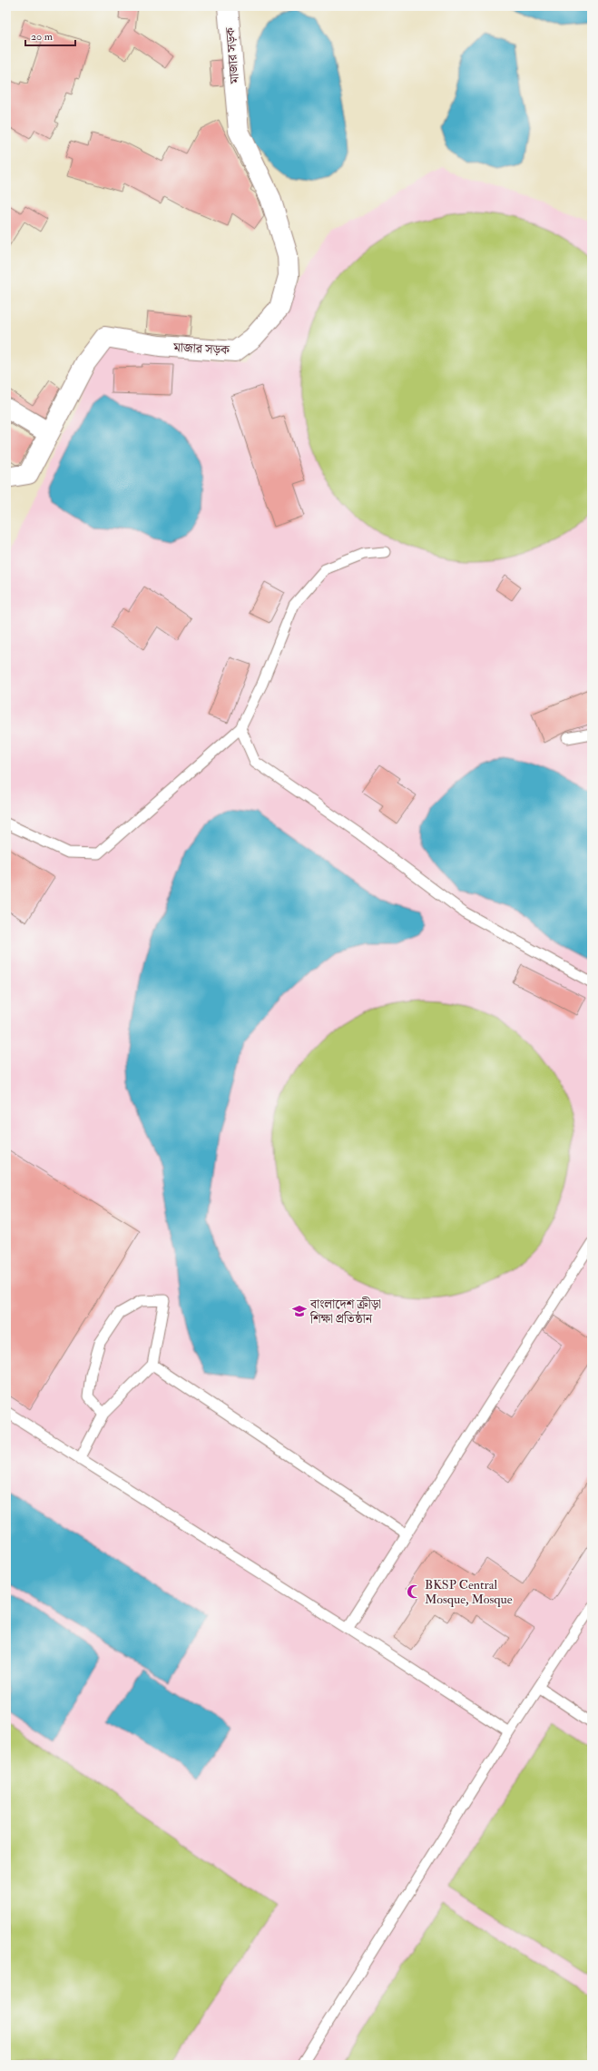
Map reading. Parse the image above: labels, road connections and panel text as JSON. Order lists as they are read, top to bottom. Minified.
{"streets":{"street":["মাজার সড়ক"]},"places":{"school or university":["বাংলাদেশ ক্রীড়া শিক্ষা প্রতিষ্ঠান"],"mosque":["BKSP Central Mosque, Mosque"]},"scale_bar":"20 m"}
